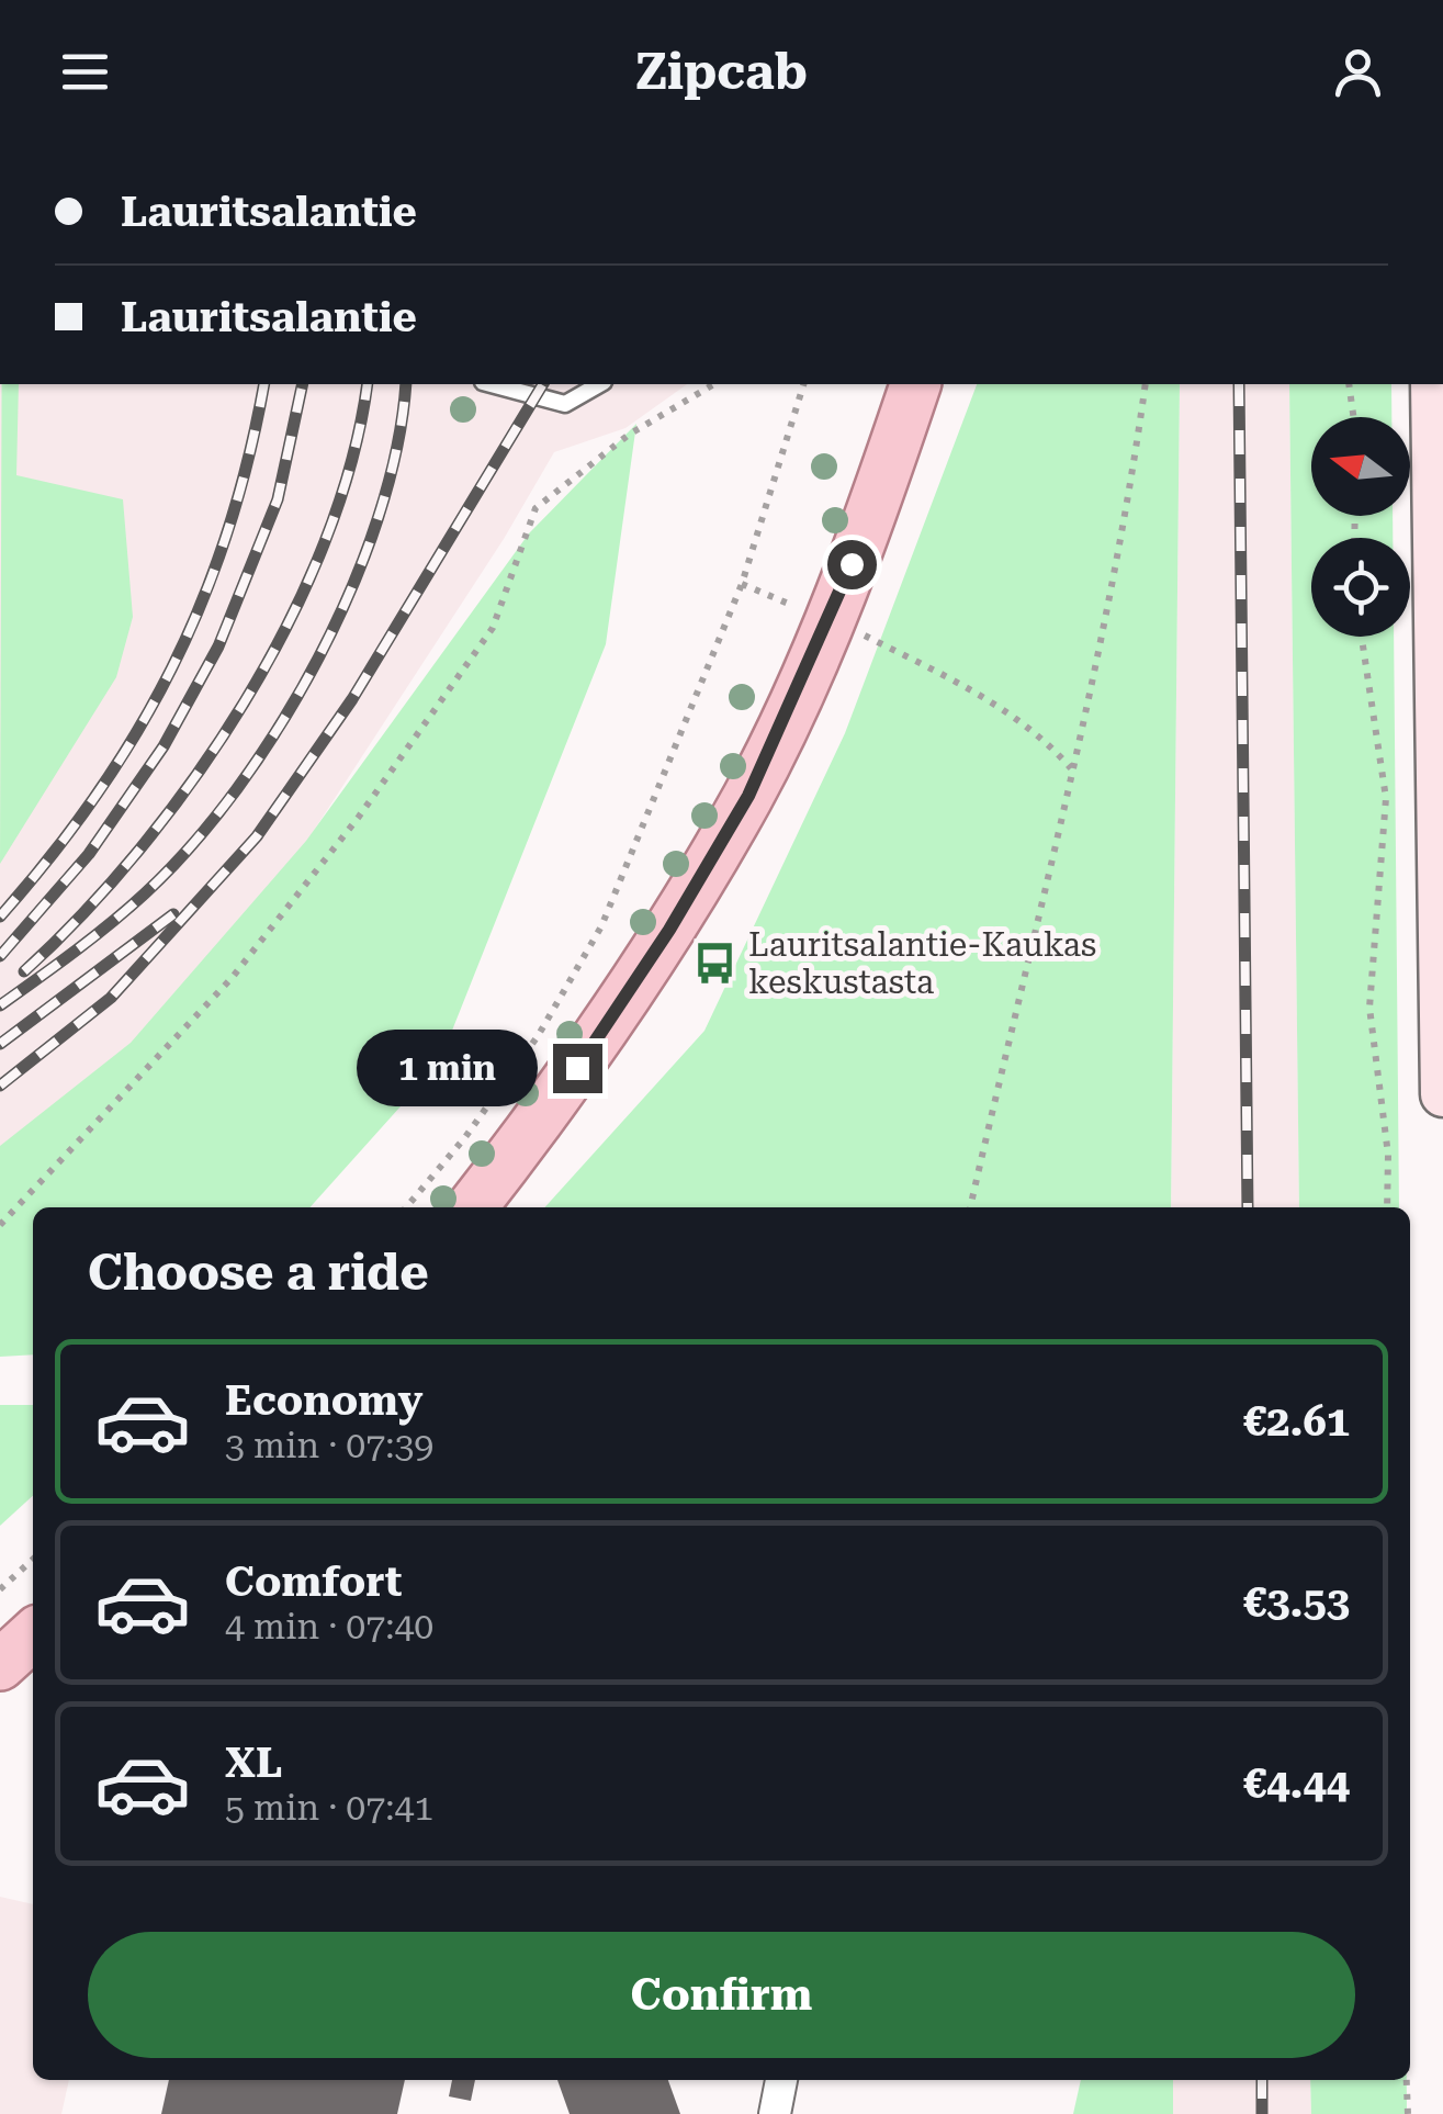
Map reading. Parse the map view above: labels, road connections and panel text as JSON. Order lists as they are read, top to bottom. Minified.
{"places":{"bus stop":["Lauritsalantie-Kaukas keskustasta"]},"north":"left","page":{"header":"Zipcab","banner":["Lauritsalantie","Lauritsalantie"],"bubble":"1 min","heading":"Choose a ride","list":[{"name":"Economy","note":"3 min · 07:39","value":"€2.61"},{"name":"Comfort","note":"4 min · 07:40","value":"€3.53"},{"name":"XL","note":"5 min · 07:41","value":"€4.44"}],"buttons":"Confirm"}}
